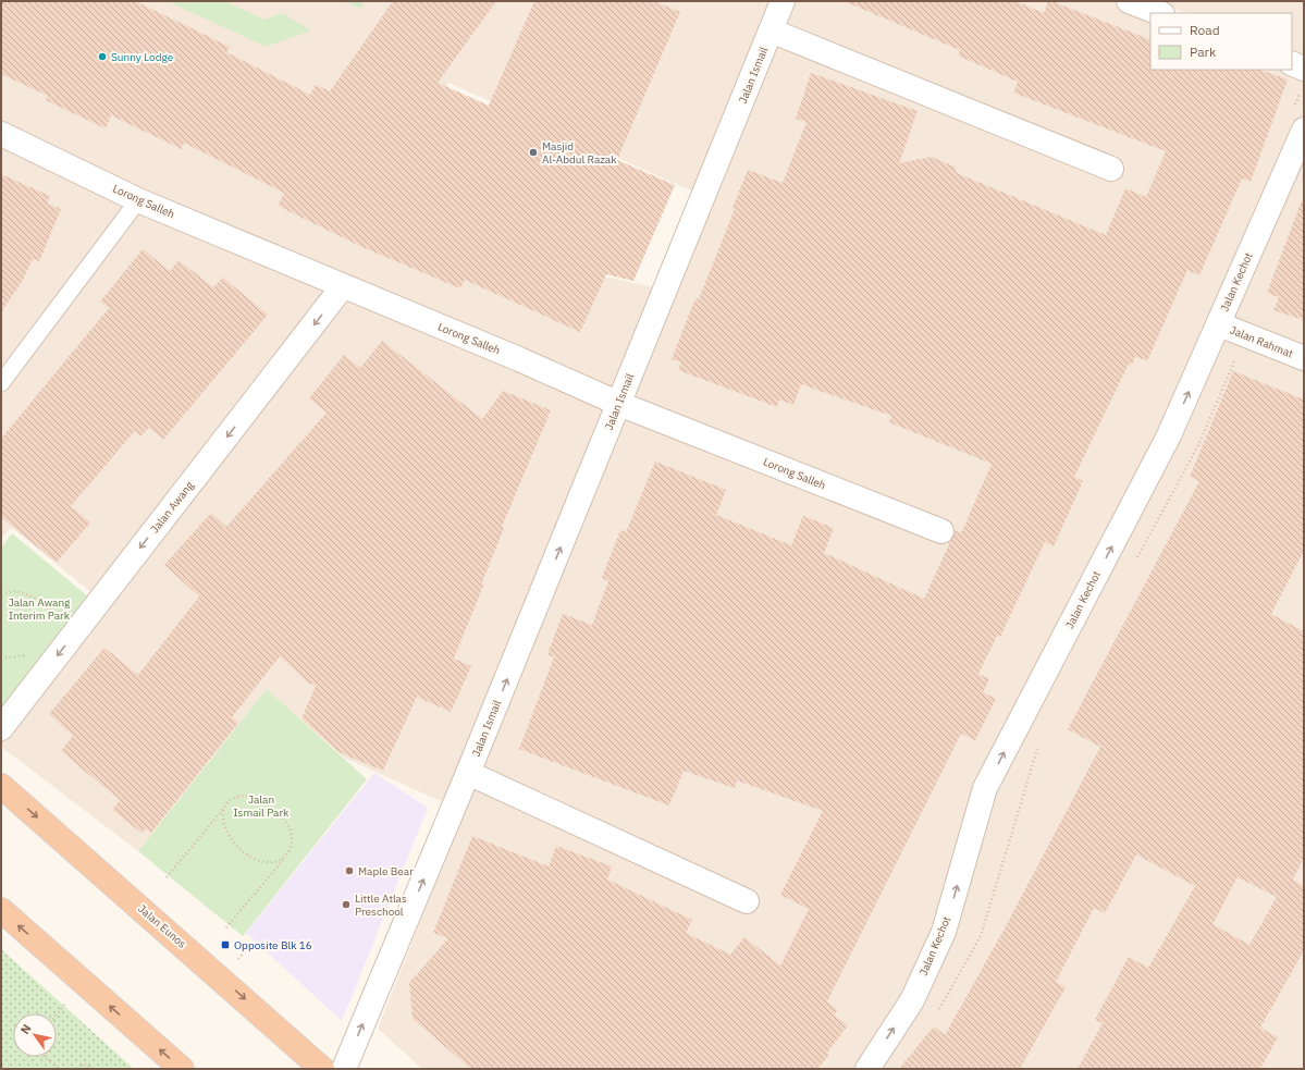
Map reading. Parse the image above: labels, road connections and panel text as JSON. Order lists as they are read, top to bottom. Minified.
{"streets":{"highway":["Jalan Eunos"],"street":["Jalan Ismail","Lorong Salleh","Jalan Kechot","Jalan Rahmat","Jalan Awang"]},"crossings":[["Jalan Ismail","Lorong Salleh"],["Lorong Salleh","Jalan Awang"],["Jalan Kechot","Jalan Rahmat"]],"one_way":["Jalan Ismail","Jalan Kechot","Jalan Awang"],"parks":["Jalan Awang Interim Park","Jalan Ismail Park"],"places":{"other":["Sunny Lodge","Masjid Al-Abdul Razak","Maple Bear","Little Atlas Preschool"],"transit":["Opposite Blk 16"]},"legend":["Road","Park"],"north":"top left"}
